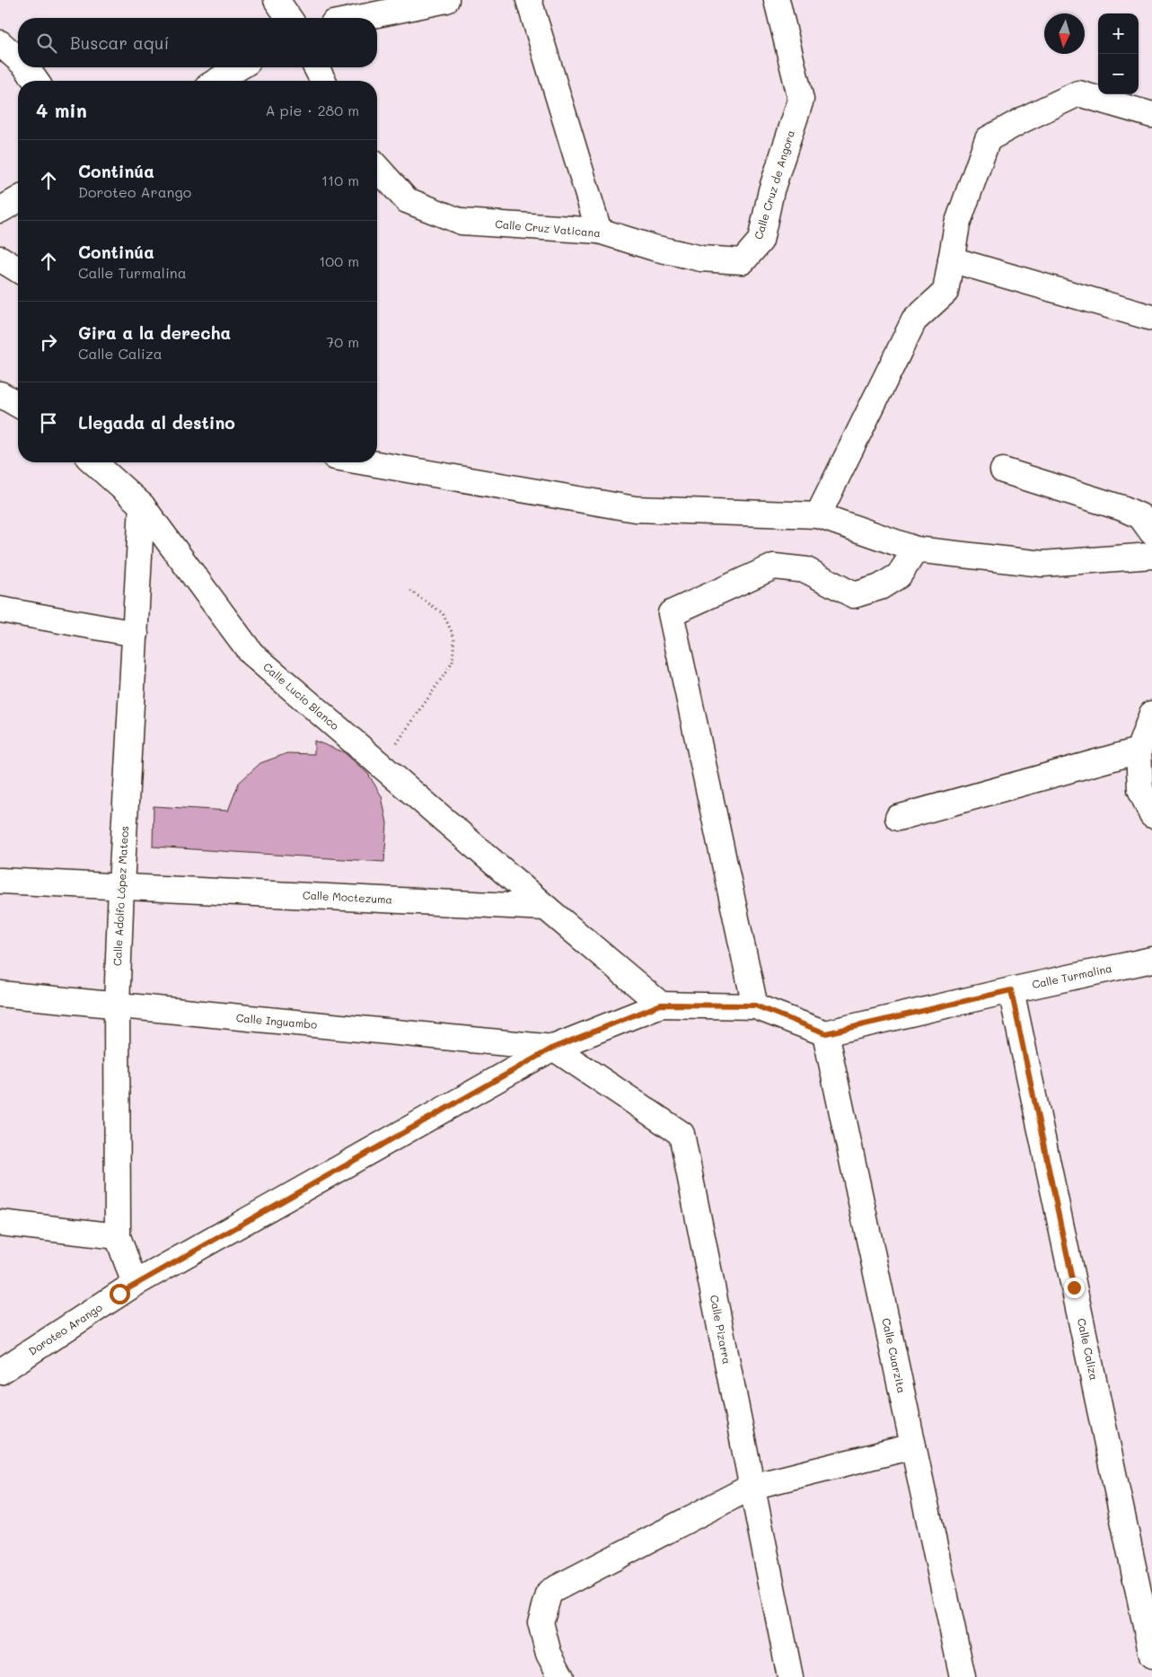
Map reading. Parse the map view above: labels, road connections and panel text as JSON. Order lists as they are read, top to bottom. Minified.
{"streets":{"street":["Calle Cruz de Angora","Calle Cruz Vaticana","Calle Lucio Blanco","Calle Adolfo López Mateos","Calle Moctezuma","Calle Turmalina","Calle Inguambo","Doroteo Arango","Calle Pizarra","Calle Caliza","Calle Cuarzita"]},"crossings":[["Calle Cruz de Angora","Calle Cruz Vaticana"],["Calle Lucio Blanco","Calle Adolfo López Mateos"],["Calle Lucio Blanco","Calle Moctezuma"],["Calle Adolfo López Mateos","Calle Moctezuma"],["Calle Adolfo López Mateos","Calle Inguambo"],["Calle Adolfo López Mateos","Doroteo Arango"],["Calle Turmalina","Calle Caliza"],["Calle Turmalina","Calle Cuarzita"],["Calle Inguambo","Doroteo Arango"],["Calle Inguambo","Calle Pizarra"],["Doroteo Arango","Calle Pizarra"]],"north":"bottom","page":{"map_buttons":["+","−"],"search":"Buscar aquí","heading":["4 min","A pie · 280 m"],"list":[["Continúa","Doroteo Arango","110 m"],["Continúa","Calle Turmalina","100 m"],["Gira a la derecha","Calle Caliza","70 m"],"Llegada al destino"]}}
